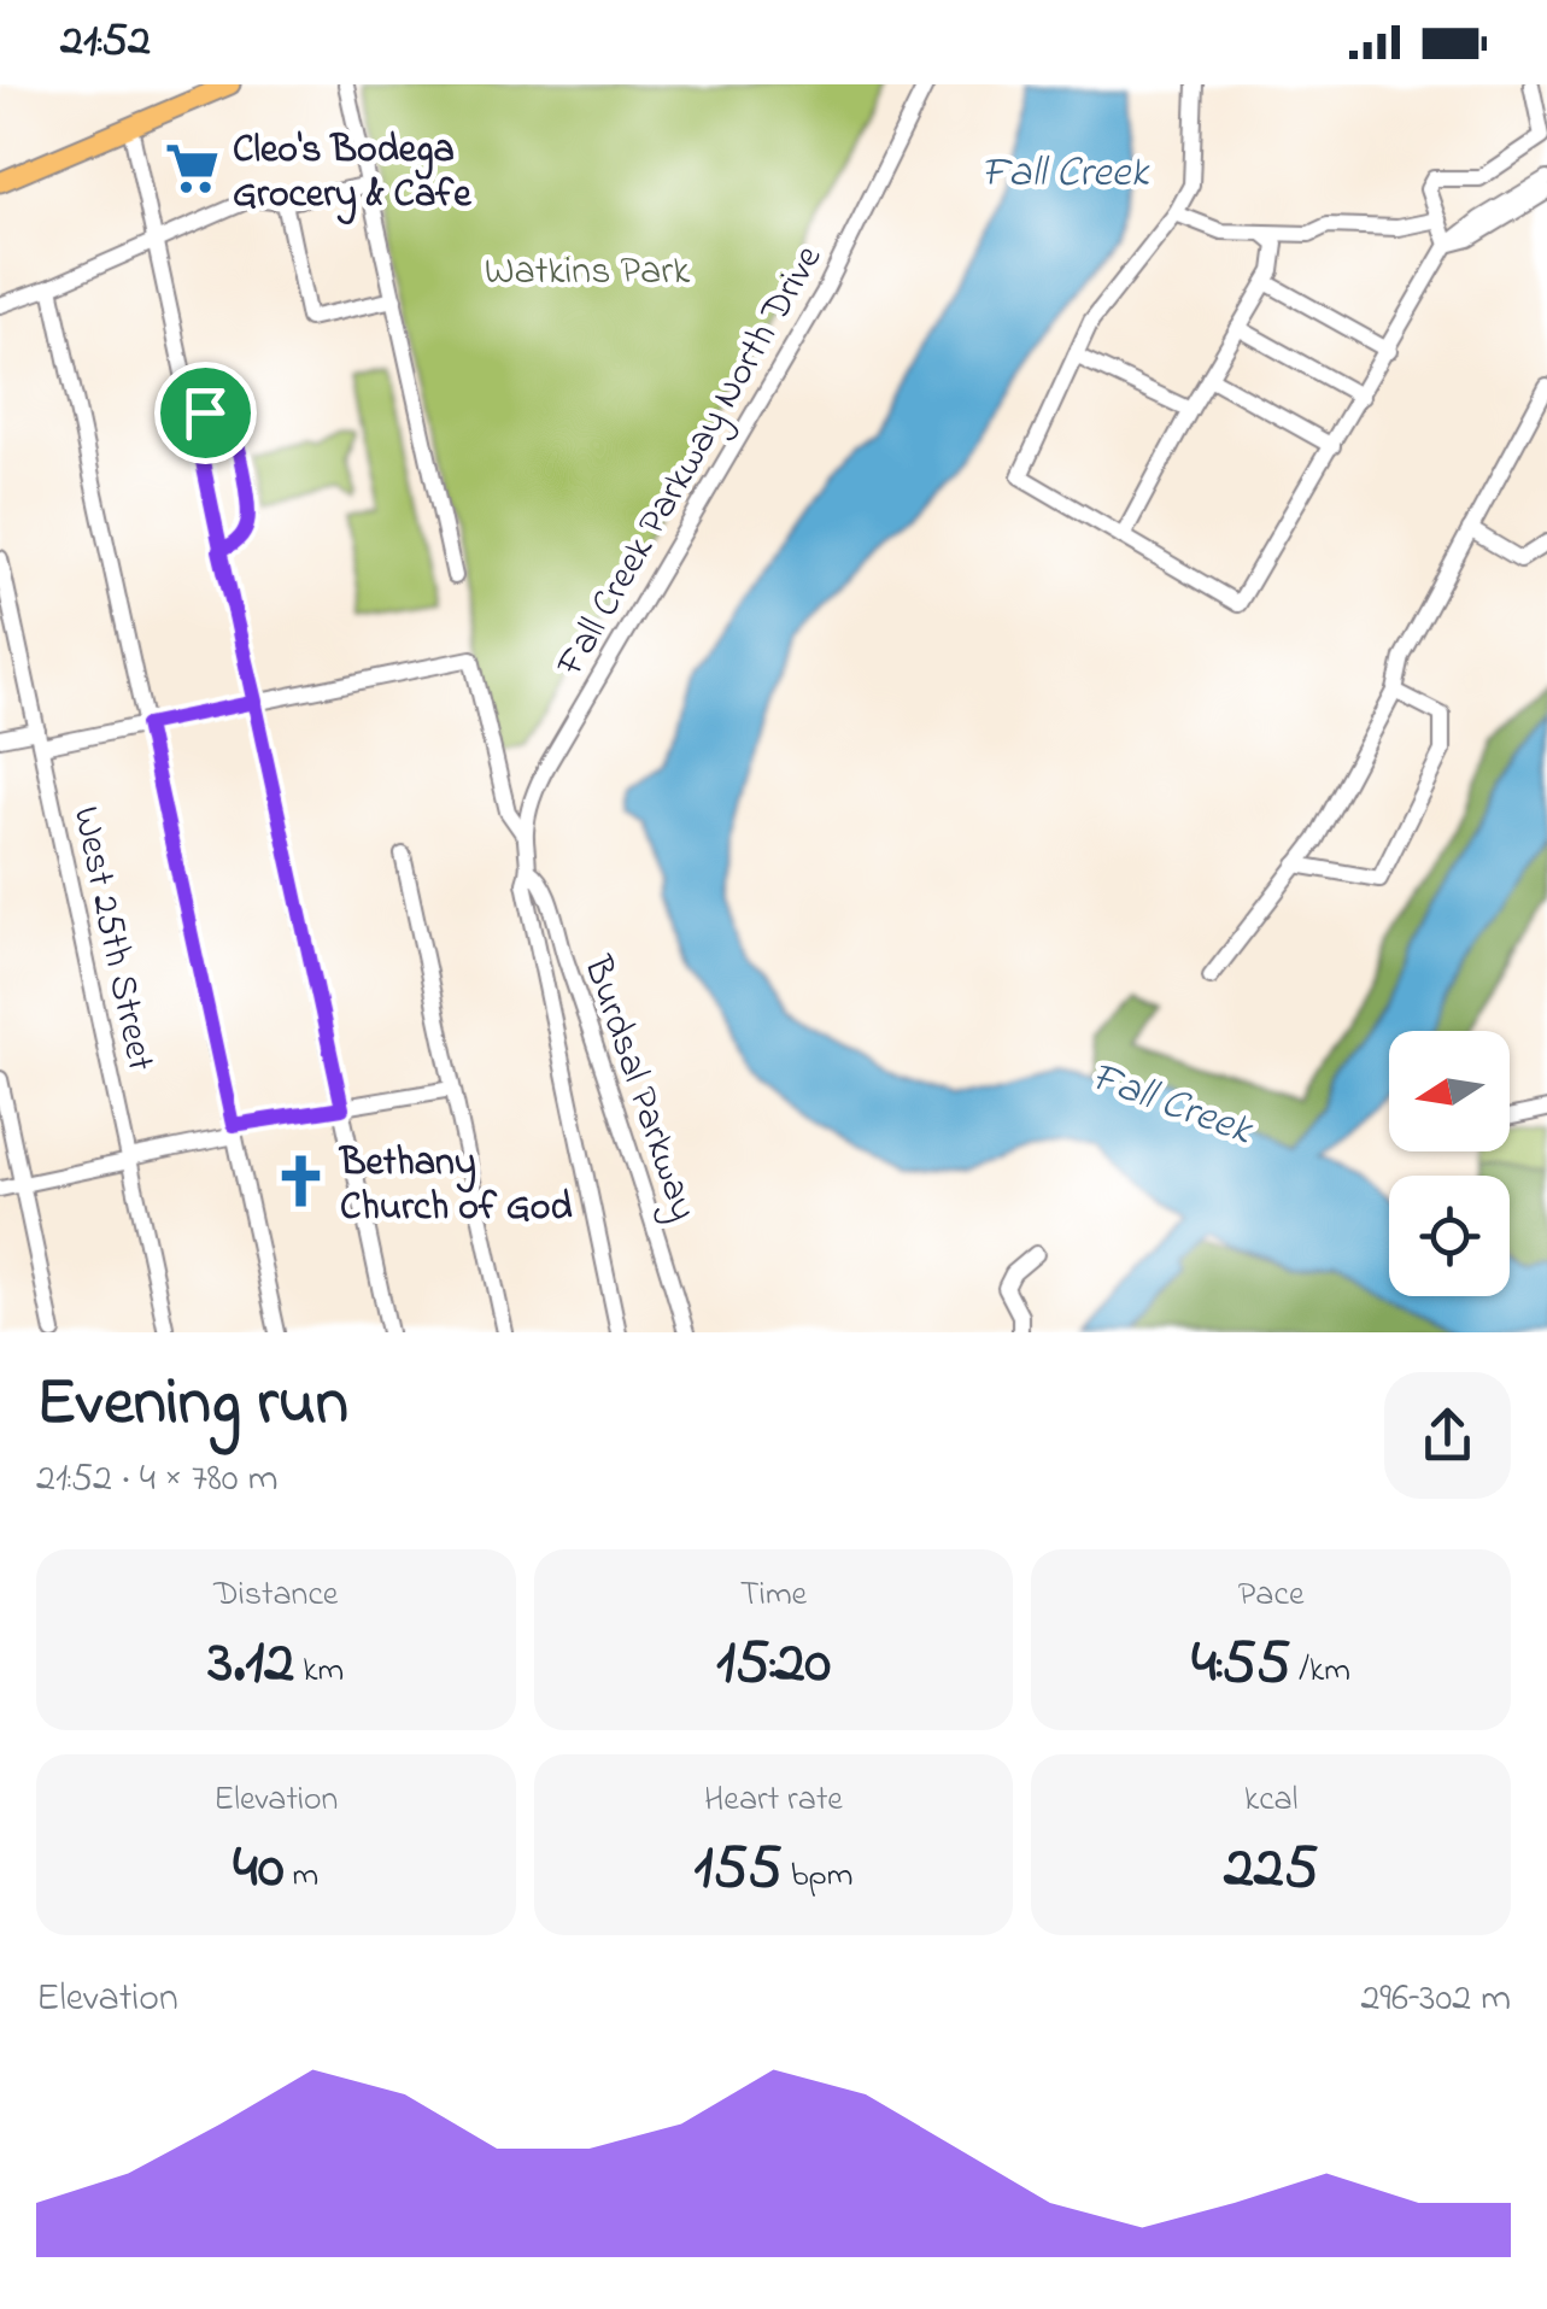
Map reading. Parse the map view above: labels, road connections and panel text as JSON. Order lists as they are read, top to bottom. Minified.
{"streets":{"street":["Fall Creek Parkway North Drive","West 25th Street","Burdsal Parkway"]},"crossings":[["Fall Creek Parkway North Drive","Burdsal Parkway"]],"water":["Fall Creek"],"parks":["Watkins Park"],"places":{"supermarket":["Cleo's Bodega Grocery & Cafe"],"church":["Bethany Church of God"]},"north":"left","page":{"status":"21:52","heading":["Evening run","21:52 · 4 × 780 m"],"stats":[["Distance","3.12 km"],["Time","15:20"],["Pace","4:55 /km"],["Elevation","40 m"],["Heart rate","155 bpm"],["kcal","225"]],"chart":["Elevation","296–302 m"]}}
